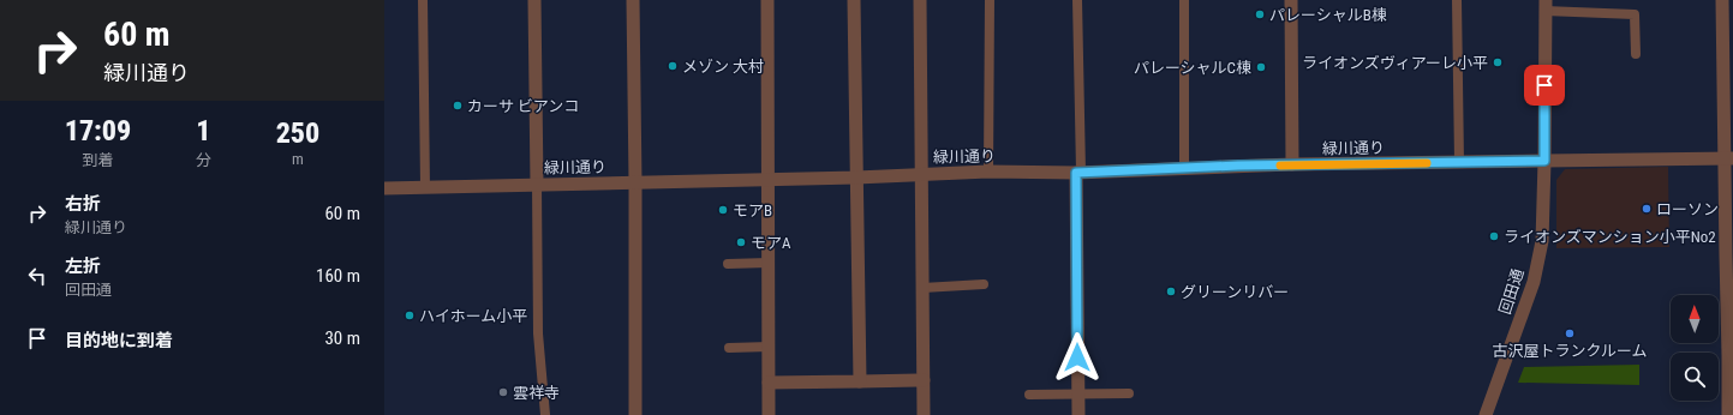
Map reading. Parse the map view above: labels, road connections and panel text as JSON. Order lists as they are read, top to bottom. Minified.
{"streets":{"street":["緑川通り","回田通"]},"crossings":[["緑川通り","回田通"]],"places":["パレーシャルB棟","ライオンズヴィアーレ小平","メゾン 大村","パレーシャルC棟","カーサ ビアンコ","ローソン","モアB","ライオンズマンション小平No2","モアA","グリーンリバー","ハイホーム小平","古沢屋トランクルーム","雲祥寺"],"north":"top","page":{"turn":["60 m","緑川通り"],"eta":["17:09","到着","1","分","250","m"],"list":[{"name":"右折","note":"緑川通り","value":"60 m"},{"name":"左折","note":"回田通","value":"160 m"},{"name":"目的地に到着","value":"30 m"}]}}
